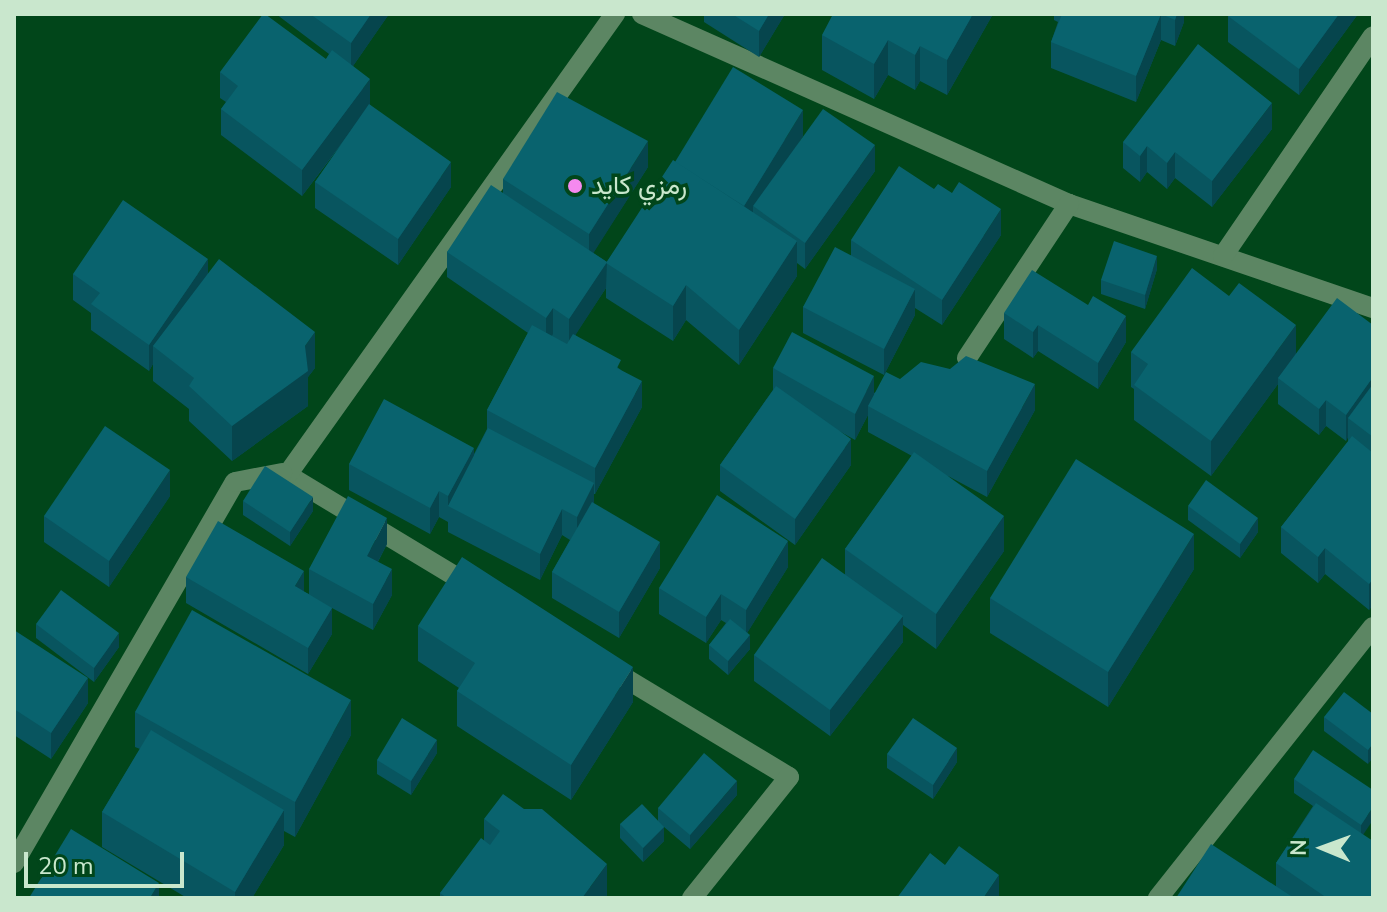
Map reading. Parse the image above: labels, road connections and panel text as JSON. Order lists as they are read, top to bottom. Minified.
{"places":["رمزي كايد"],"scale_bar":"20 m","north":"left"}
